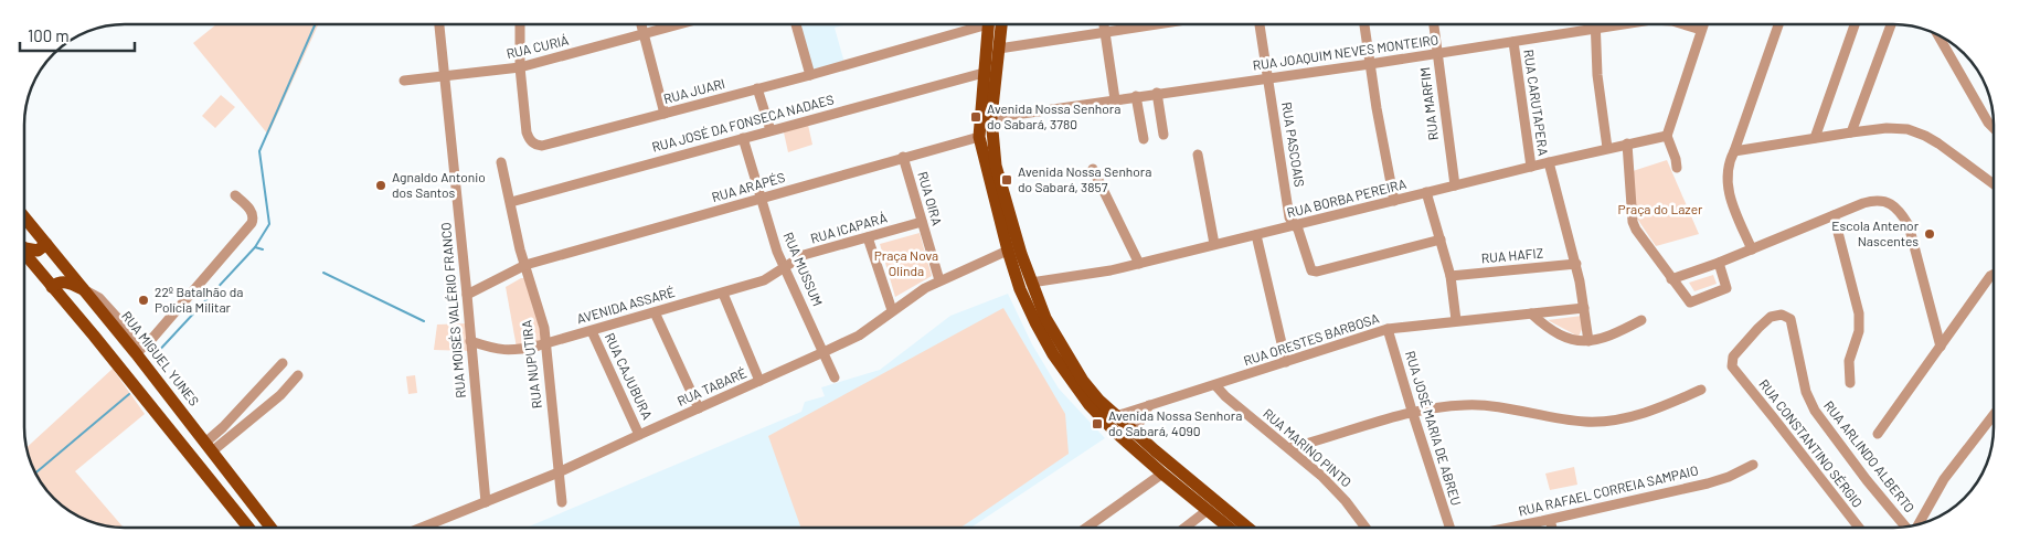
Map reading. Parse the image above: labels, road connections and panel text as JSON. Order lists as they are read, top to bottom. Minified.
{"streets":{"main road":["RUA MIGUEL YUNES"],"street":["RUA CURIÁ","RUA JOAQUIM NEVES MONTEIRO","RUA JUARI","RUA CARUTAPERA","RUA MARFIM","RUA JOSÉ DA FONSECA NADAES","RUA PASCOAIS","RUA ARAPÉS","RUA OIRA","RUA BORBA PEREIRA","RUA ICAPARÁ","RUA HAFIZ","RUA MUSSUM","AVENIDA ASSARÉ","RUA MOISÉS VALÉRIO FRANCO","RUA ORESTES BARBOSA","RUA NUPUTIRA","RUA CAJUBURA","RUA TABARÉ","RUA JOSÉ MARIA DE ABREU","RUA CONSTANTINO SÉRGIO","RUA MARINO PINTO","RUA ARLINDO ALBERTO","RUA RAFAEL CORREIA SAMPAIO"]},"crossings":[["RUA CURIÁ","RUA JUARI"],["RUA CURIÁ","RUA MOISÉS VALÉRIO FRANCO"],["RUA JOAQUIM NEVES MONTEIRO","RUA CARUTAPERA"],["RUA JOAQUIM NEVES MONTEIRO","RUA MARFIM"],["RUA JOAQUIM NEVES MONTEIRO","RUA PASCOAIS"],["RUA CARUTAPERA","RUA BORBA PEREIRA"],["RUA MARFIM","RUA BORBA PEREIRA"],["RUA JOSÉ DA FONSECA NADAES","RUA MUSSUM"],["RUA JOSÉ DA FONSECA NADAES","RUA NUPUTIRA"],["RUA PASCOAIS","RUA BORBA PEREIRA"],["RUA ARAPÉS","RUA OIRA"],["RUA ARAPÉS","RUA MUSSUM"],["RUA ARAPÉS","RUA MOISÉS VALÉRIO FRANCO"],["RUA ARAPÉS","RUA NUPUTIRA"],["RUA OIRA","RUA ICAPARÁ"],["RUA OIRA","RUA TABARÉ"],["RUA ICAPARÁ","RUA MUSSUM"],["RUA ICAPARÁ","AVENIDA ASSARÉ"],["RUA MUSSUM","AVENIDA ASSARÉ"],["RUA MUSSUM","RUA TABARÉ"],["AVENIDA ASSARÉ","RUA MOISÉS VALÉRIO FRANCO"],["AVENIDA ASSARÉ","RUA NUPUTIRA"],["AVENIDA ASSARÉ","RUA CAJUBURA"],["RUA MOISÉS VALÉRIO FRANCO","RUA TABARÉ"],["RUA ORESTES BARBOSA","RUA JOSÉ MARIA DE ABREU"],["RUA ORESTES BARBOSA","RUA MARINO PINTO"],["RUA NUPUTIRA","RUA TABARÉ"],["RUA CAJUBURA","RUA TABARÉ"],["RUA CONSTANTINO SÉRGIO","RUA ARLINDO ALBERTO"]],"parks":["Praça do Lazer","Praça Nova Olinda"],"places":{"transit":["Avenida Nossa Senhora do Sabará, 3780","Avenida Nossa Senhora do Sabará, 3857","Avenida Nossa Senhora do Sabará, 4090"],"other":["Agnaldo Antonio dos Santos","Escola Antenor Nascentes","22º Batalhão da Polícia Militar"]},"scale_bar":"100 m"}
